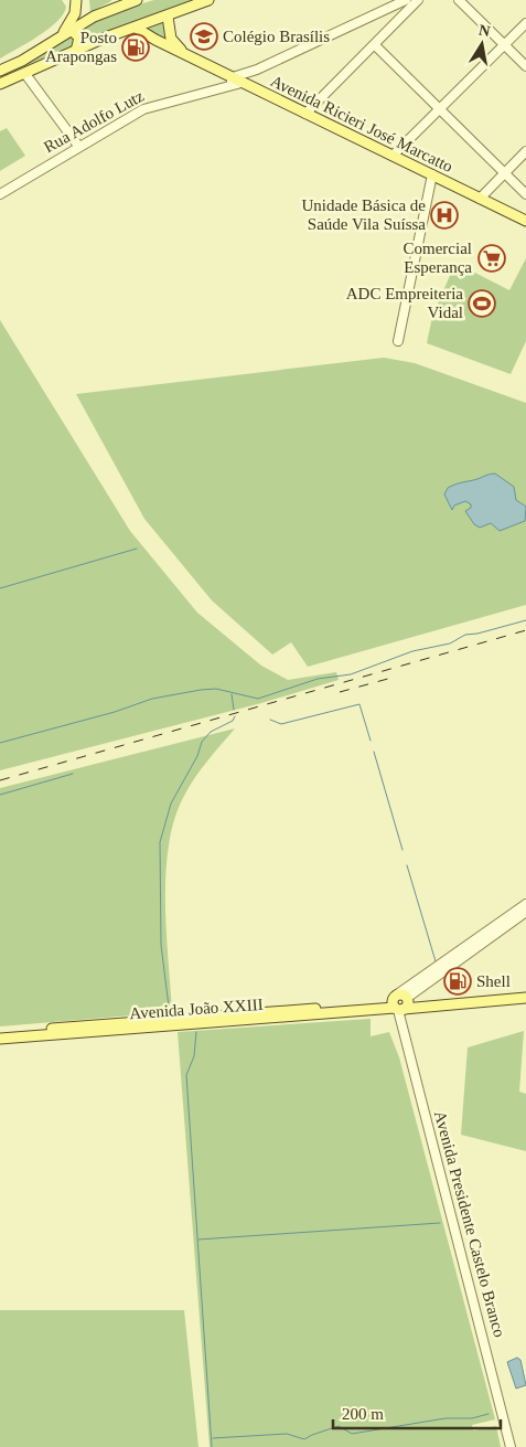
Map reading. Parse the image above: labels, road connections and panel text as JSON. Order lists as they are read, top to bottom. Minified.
{"streets":{"main road":["Avenida Ricieri José Marcatto","Avenida João XXIII"],"street":["Rua Adolfo Lutz","Avenida Presidente Castelo Branco"]},"crossings":[["Rua Adolfo Lutz","Avenida Ricieri José Marcatto"],["Avenida João XXIII","Avenida Presidente Castelo Branco"]],"places":{"school or university":["Colégio Brasílis"],"fuel station":["Posto Arapongas","Shell"],"hospital":["Unidade Básica de Saúde Vila Suíssa"],"supermarket":["Comercial Esperança"],"sports":["ADC Empreiteria Vidal"]},"scale_bar":"200 m","north":"top"}
